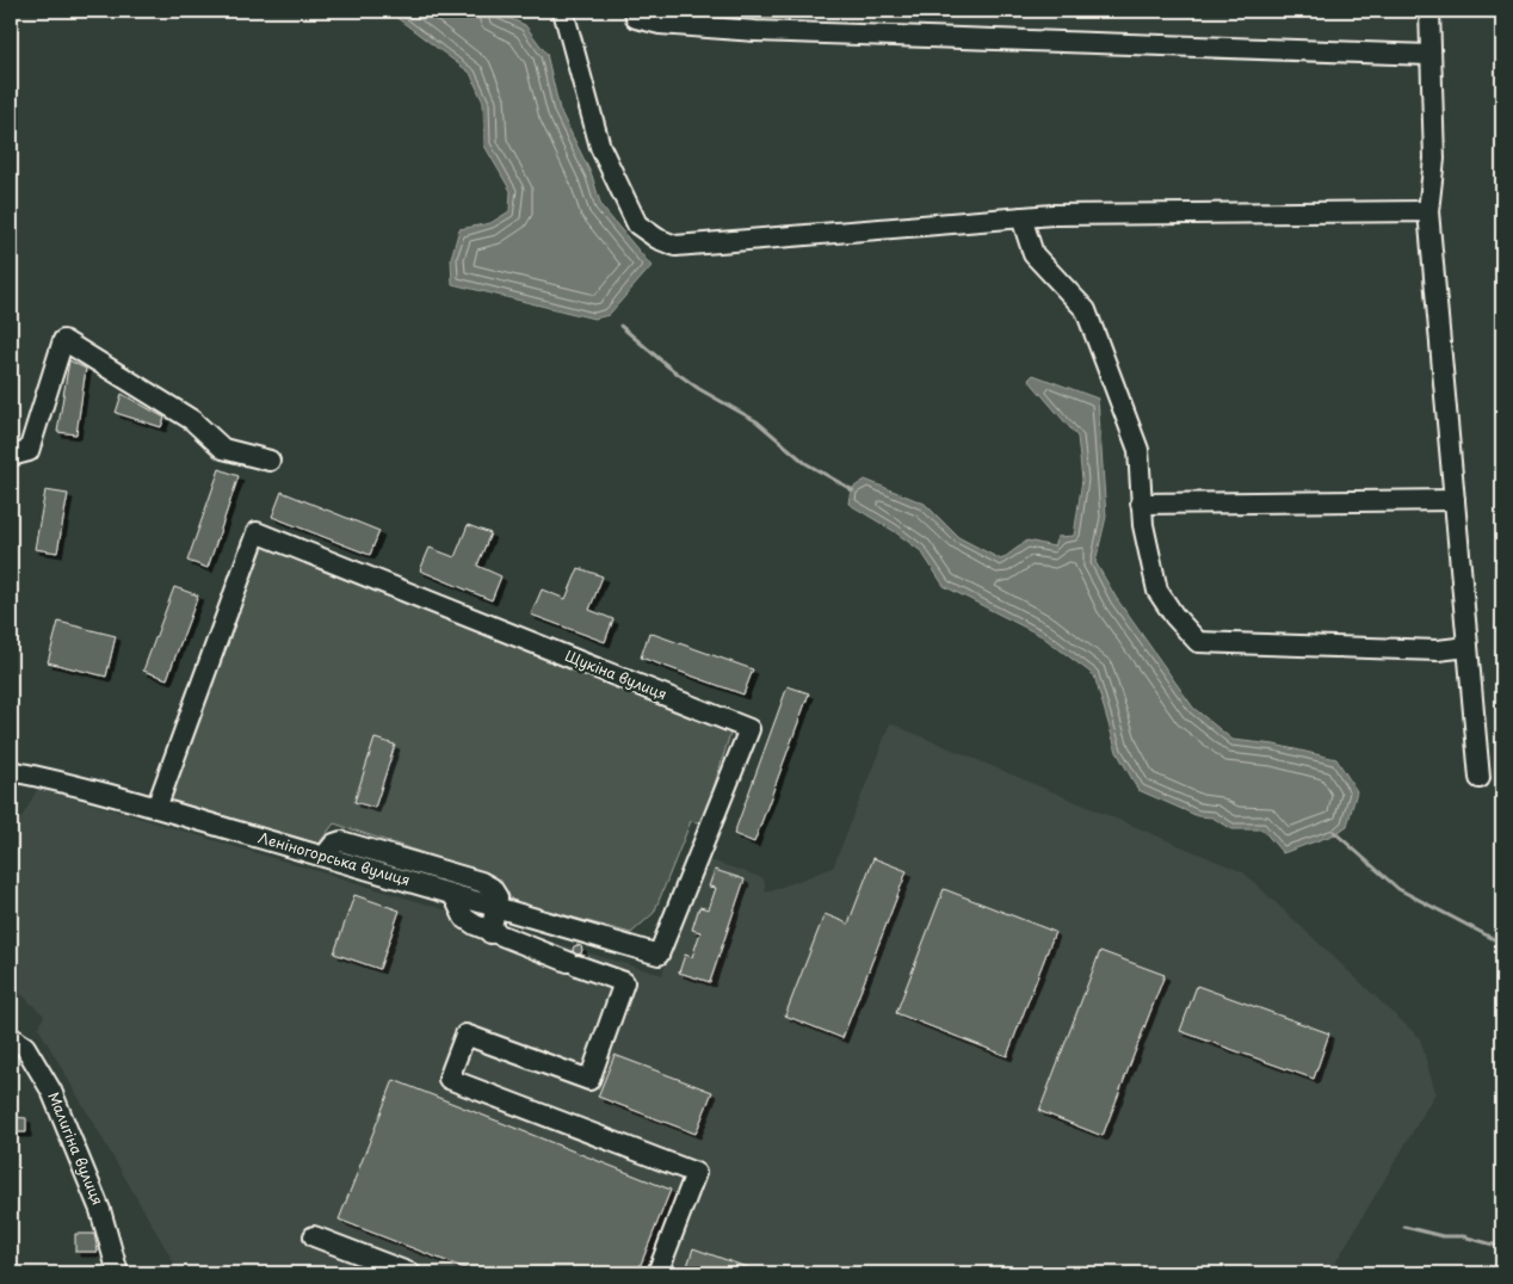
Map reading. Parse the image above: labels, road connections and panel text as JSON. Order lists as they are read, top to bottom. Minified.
{"streets":{"street":["Щукіна вулиця","Леніногорська вулиця","Малигіна вулиця"]},"crossings":[["Щукіна вулиця","Леніногорська вулиця"]]}
